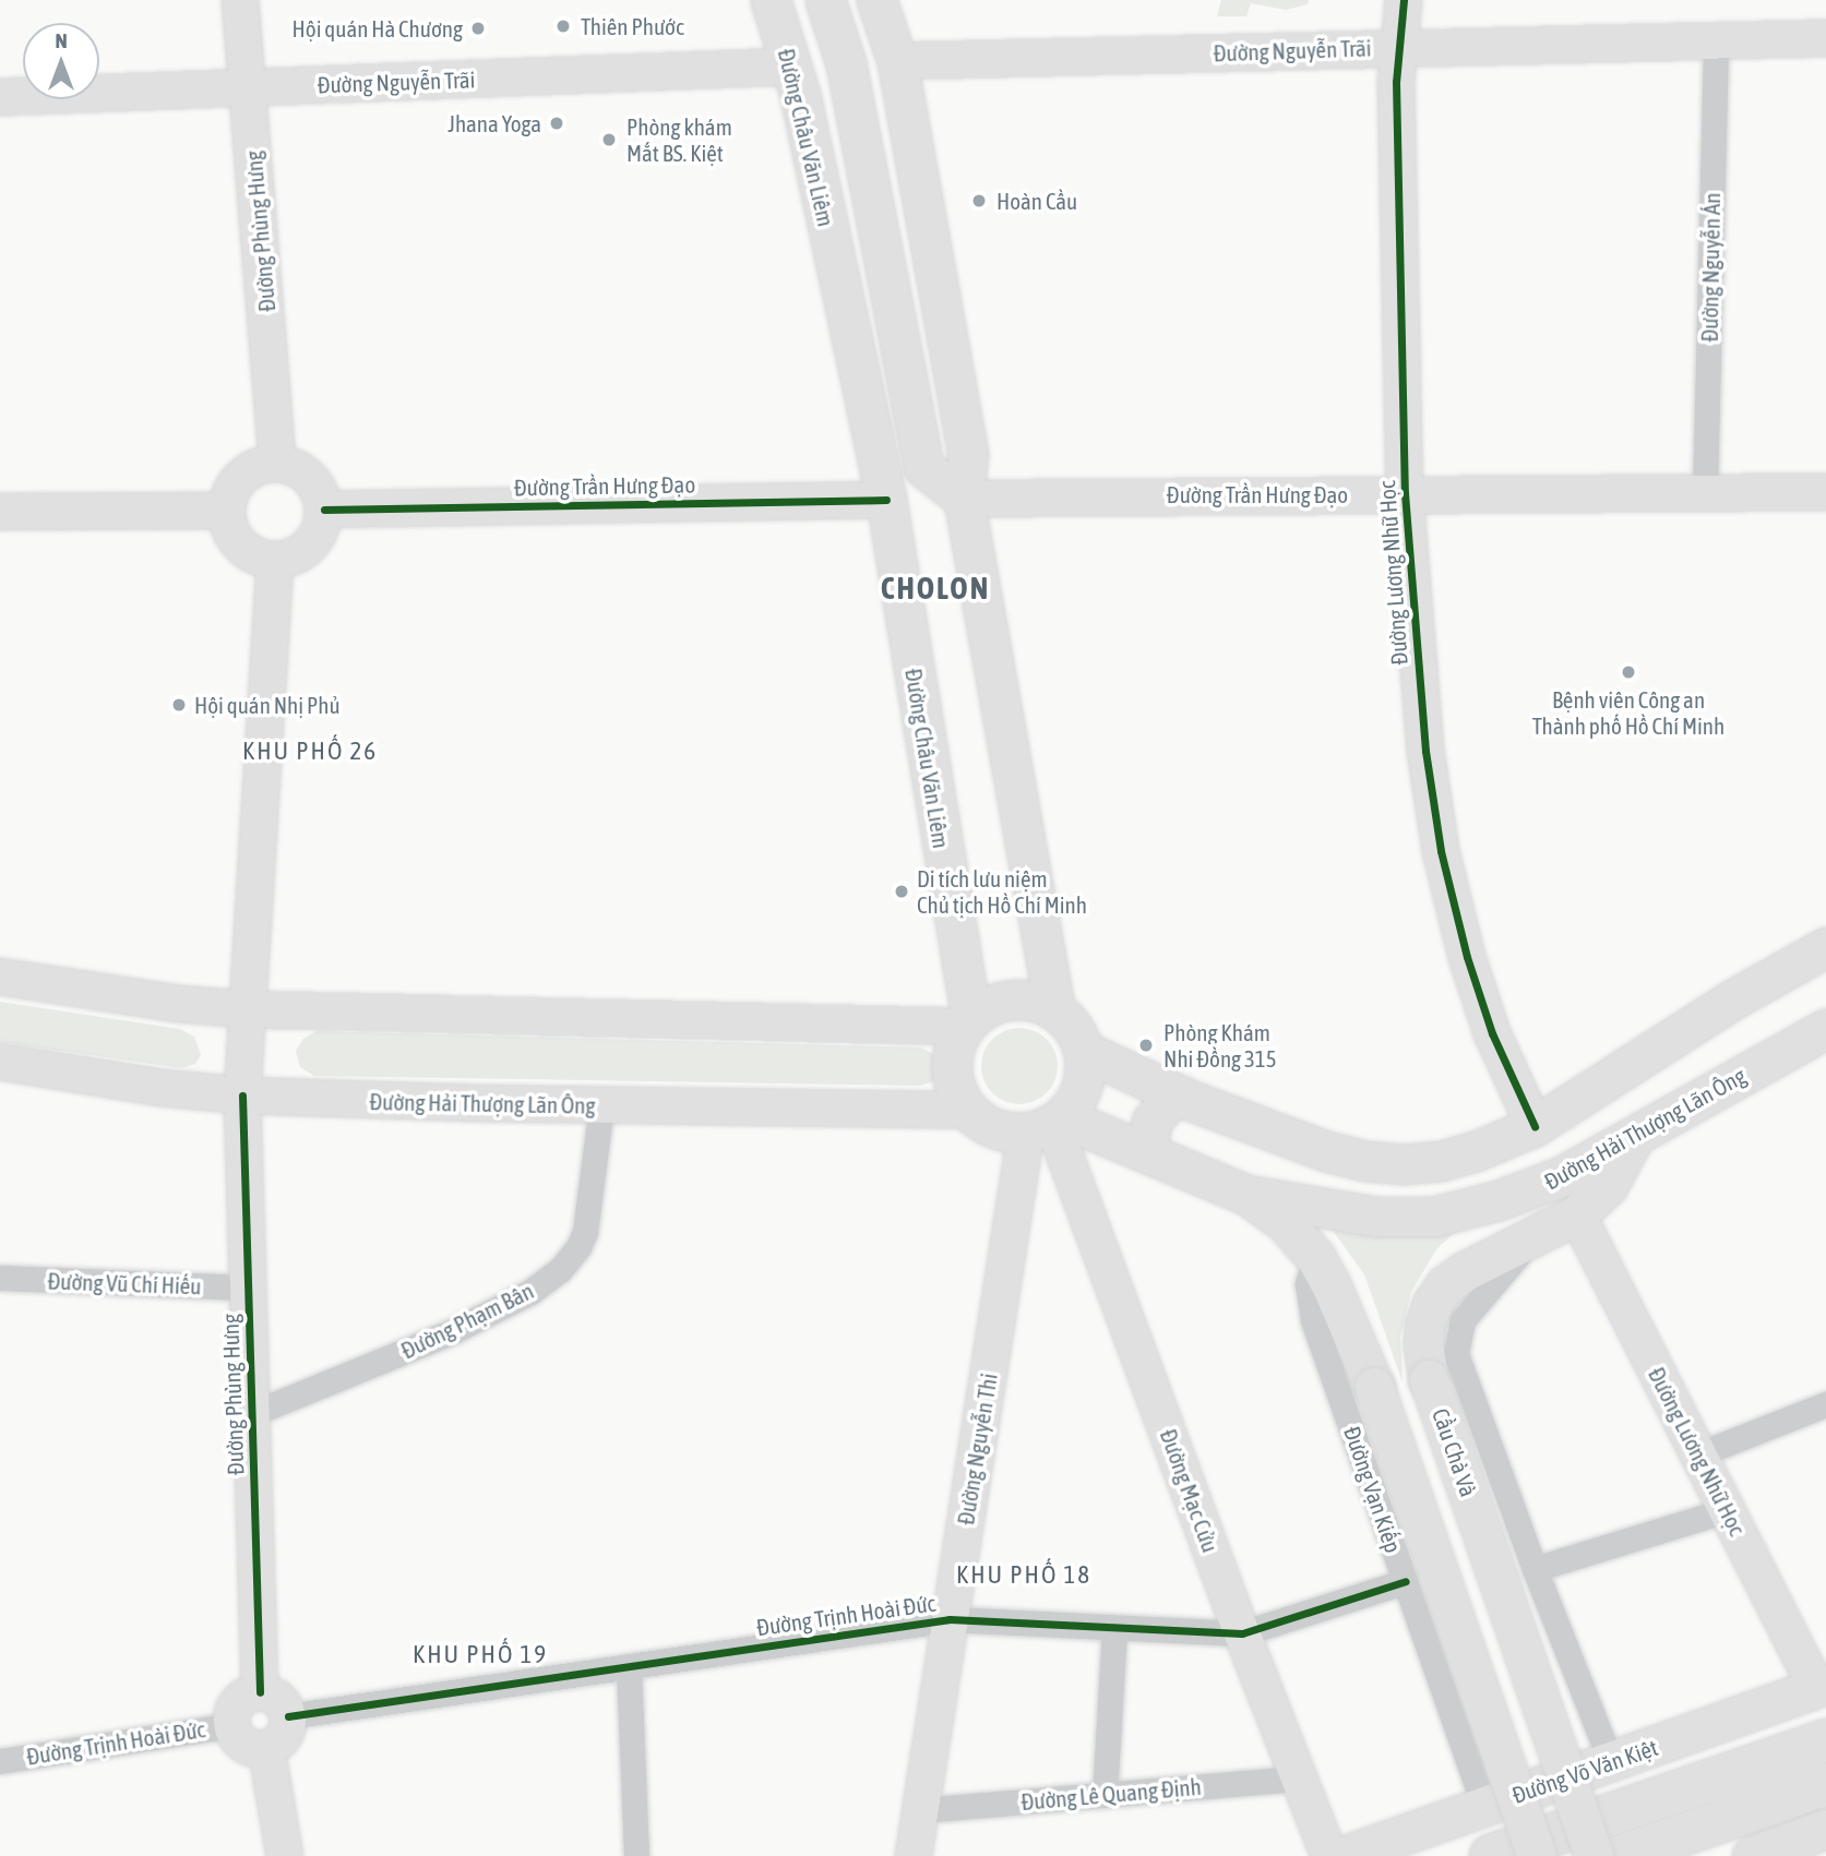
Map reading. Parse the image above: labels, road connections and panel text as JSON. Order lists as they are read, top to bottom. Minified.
{"streets":{"main road":["Đường Châu Văn Liêm","Đường Hải Thượng Lãn Ông","Cầu Chà Và","Đường Võ Văn Kiệt"],"street":["Đường Nguyễn Trãi","Đường Phùng Hưng","Đường Nguyễn Án","Đường Trần Hưng Đạo","Đường Lương Nhữ Học","Đường Vũ Chí Hiếu","Đường Phạm Bân","Đường Nguyễn Thi","Đường Vạn Kiếp","Đường Mạc Cửu","Đường Trịnh Hoài Đức","Đường Lê Quang Định"]},"crossings":[["Đường Nguyễn Trãi","Đường Châu Văn Liêm"],["Đường Nguyễn Trãi","Đường Phùng Hưng"],["Đường Nguyễn Trãi","Đường Nguyễn Án"],["Đường Nguyễn Trãi","Đường Lương Nhữ Học"],["Đường Châu Văn Liêm","Đường Trần Hưng Đạo"],["Đường Châu Văn Liêm","Đường Hải Thượng Lãn Ông"],["Đường Châu Văn Liêm","Đường Nguyễn Thi"],["Đường Châu Văn Liêm","Đường Mạc Cửu"],["Đường Phùng Hưng","Đường Trần Hưng Đạo"],["Đường Phùng Hưng","Đường Hải Thượng Lãn Ông"],["Đường Phùng Hưng","Đường Vũ Chí Hiếu"],["Đường Phùng Hưng","Đường Phạm Bân"],["Đường Phùng Hưng","Đường Trịnh Hoài Đức"],["Đường Nguyễn Án","Đường Trần Hưng Đạo"],["Đường Trần Hưng Đạo","Đường Lương Nhữ Học"],["Đường Lương Nhữ Học","Cầu Chà Và"],["Đường Lương Nhữ Học","Đường Võ Văn Kiệt"],["Đường Hải Thượng Lãn Ông","Đường Phạm Bân"],["Đường Hải Thượng Lãn Ông","Đường Nguyễn Thi"],["Đường Hải Thượng Lãn Ông","Cầu Chà Và"],["Đường Hải Thượng Lãn Ông","Đường Mạc Cửu"],["Đường Nguyễn Thi","Đường Mạc Cửu"],["Đường Nguyễn Thi","Đường Trịnh Hoài Đức"],["Đường Nguyễn Thi","Đường Lê Quang Định"],["Đường Vạn Kiếp","Đường Trịnh Hoài Đức"],["Đường Vạn Kiếp","Đường Võ Văn Kiệt"],["Đường Mạc Cửu","Đường Trịnh Hoài Đức"],["Đường Mạc Cửu","Đường Lê Quang Định"]],"districts":["CHOLON","KHU PHỐ 26","KHU PHỐ 18","KHU PHỐ 19"],"places":["Thiên Phước","Hội quán Hà Chương","Jhana Yoga","Phòng khám Mắt BS. Kiệt","Hoàn Cầu","Bệnh viện Công an Thành phố Hồ Chí Minh","Hội quán Nhị Phủ","Di tích lưu niệm Chủ tịch Hồ Chí Minh","Phòng Khám Nhi Đồng 315"],"north":"top"}
